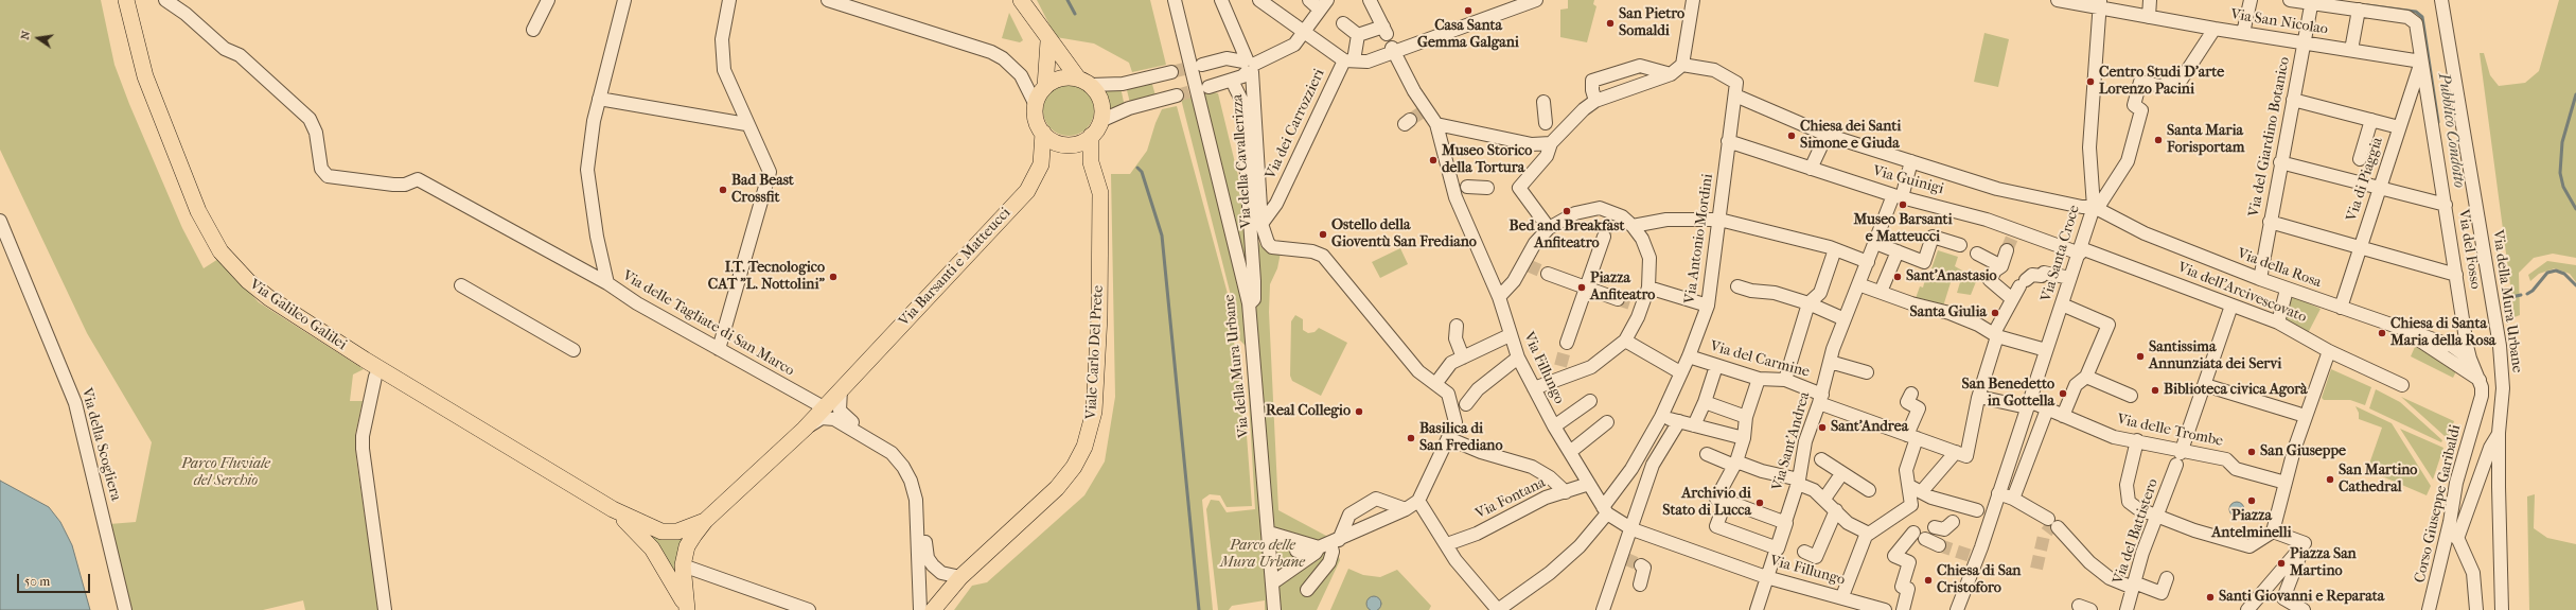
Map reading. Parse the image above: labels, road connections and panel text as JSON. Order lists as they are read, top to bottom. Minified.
{"streets":{"main road":["Via Barsanti e Matteucci","Via Galileo Galilei","Viale Carlo Del Prete"],"street":["Via San Nicolao","Via dei Carrozzieri","Via del Giardino Botanico","Via della Cavallerizza","Via di Piaggia","Via Guinigi","Via Antonio Mordini","Via del Fosso","Via Santa Croce","Via della Rosa","Via dell'Arcivescovato","Via della Mura Urbane","Via delle Tagliate di San Marco","Via del Carmine","Via Fillungo","Via delle Trombe","Via Sant'Andrea","Via della Scogliera","Via Fontana","Corso Giuseppe Garibaldi","Via del Battistero"]},"crossings":[["Via San Nicolao","Via del Giardino Botanico"],["Via San Nicolao","Via di Piaggia"],["Via San Nicolao","Via del Fosso"],["Via San Nicolao","Via Santa Croce"],["Via dei Carrozzieri","Via della Cavallerizza"],["Via del Giardino Botanico","Via del Fosso"],["Via del Giardino Botanico","Via della Rosa"],["Via di Piaggia","Via del Fosso"],["Via di Piaggia","Via della Rosa"],["Via Guinigi","Via Antonio Mordini"],["Via Guinigi","Via Santa Croce"],["Via Guinigi","Via dell'Arcivescovato"],["Via Guinigi","Via Sant'Andrea"],["Via Antonio Mordini","Via del Carmine"],["Via Antonio Mordini","Via Fillungo"],["Via del Fosso","Corso Giuseppe Garibaldi"],["Via Santa Croce","Via della Rosa"],["Via Santa Croce","Via dell'Arcivescovato"],["Via Santa Croce","Via delle Trombe"],["Via Barsanti e Matteucci","Via Galileo Galilei"],["Via Barsanti e Matteucci","Via delle Tagliate di San Marco"],["Via Barsanti e Matteucci","Viale Carlo Del Prete"],["Via dell'Arcivescovato","Via del Battistero"],["Via del Carmine","Via Sant'Andrea"],["Via Fillungo","Via Fontana"],["Via delle Trombe","Via del Battistero"]],"water":["Pubblico Condotto"],"parks":["Parco Fluviale del Serchio","Parco delle Mura Urbane"],"places":["Casa Santa Gemma Galgani","San Pietro Somaldi","Centro Studi D'arte Lorenzo Pacini","Chiesa dei Santi Simone e Giuda","Santa Maria Forisportam","Museo Storico della Tortura","Bad Beast Crossfit","Museo Barsanti e Matteucci","Bed and Breakfast Anfiteatro","Ostello della Gioventù San Frediano","I.T. Tecnologico CAT \"L. Nottolini\"","Sant'Anastasio","Piazza Anfiteatro","Santa Giulia","Chiesa di Santa Maria della Rosa","Santissima Annunziata dei Servi","Biblioteca civica Agorà","San Benedetto in Gottella","Real Collegio","Sant'Andrea","Basilica di San Frediano","San Giuseppe","San Martino Cathedral","Piazza Antelminelli","Archivio di Stato di Lucca","Piazza San Martino","Chiesa di San Cristoforo","Santi Giovanni e Reparata"],"scale_bar":"50 m","north":"left"}
